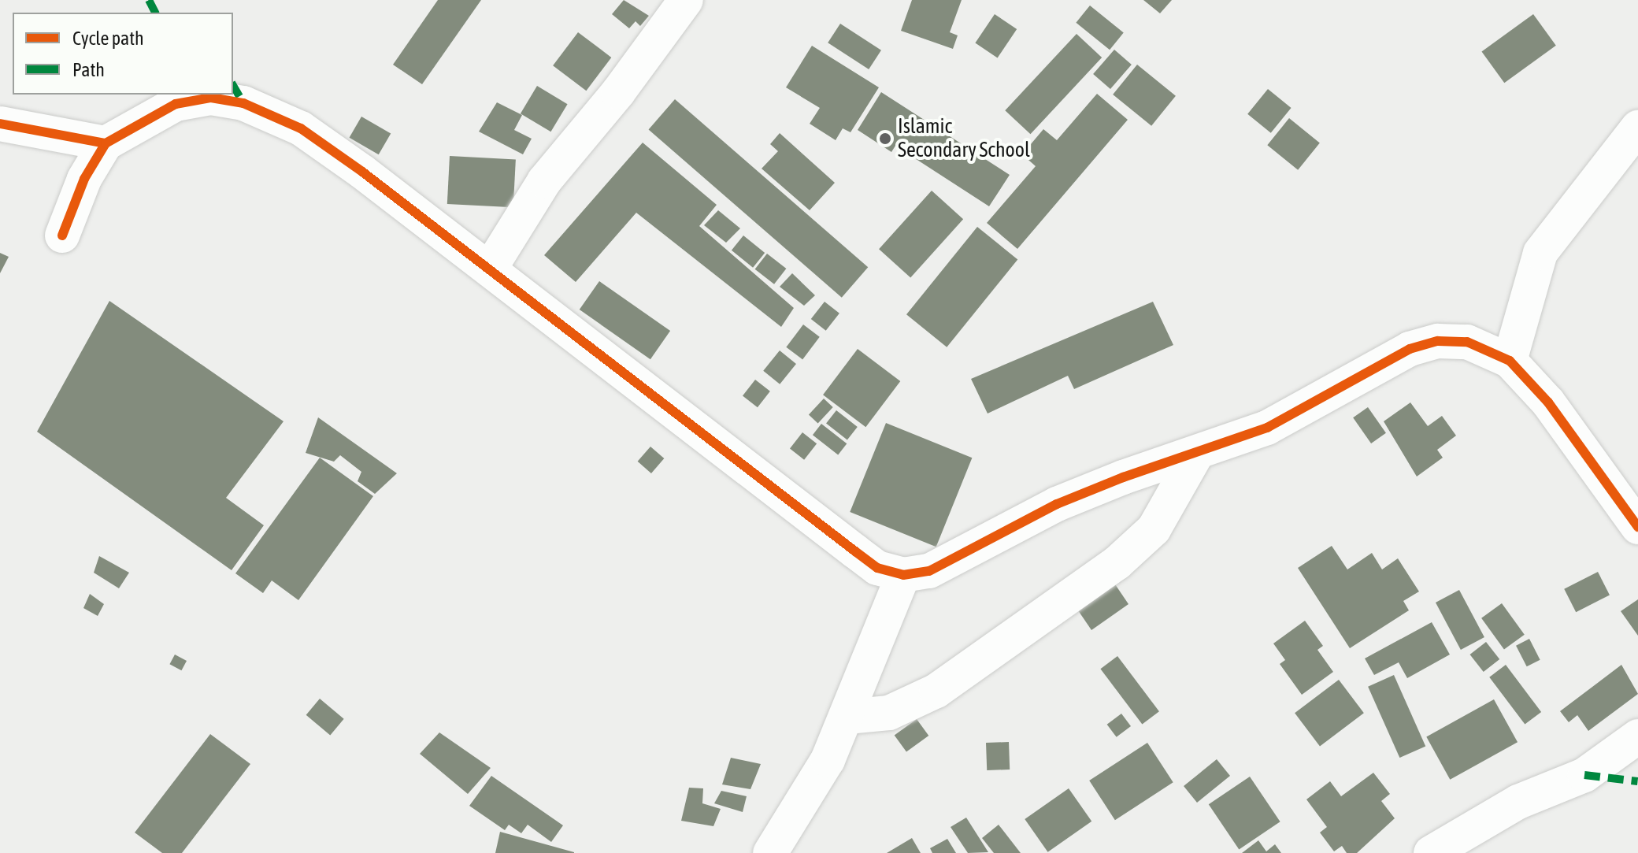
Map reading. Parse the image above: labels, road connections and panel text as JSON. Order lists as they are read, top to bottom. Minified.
{"places":["Islamic Secondary School"],"legend":["Cycle path","Path"]}
